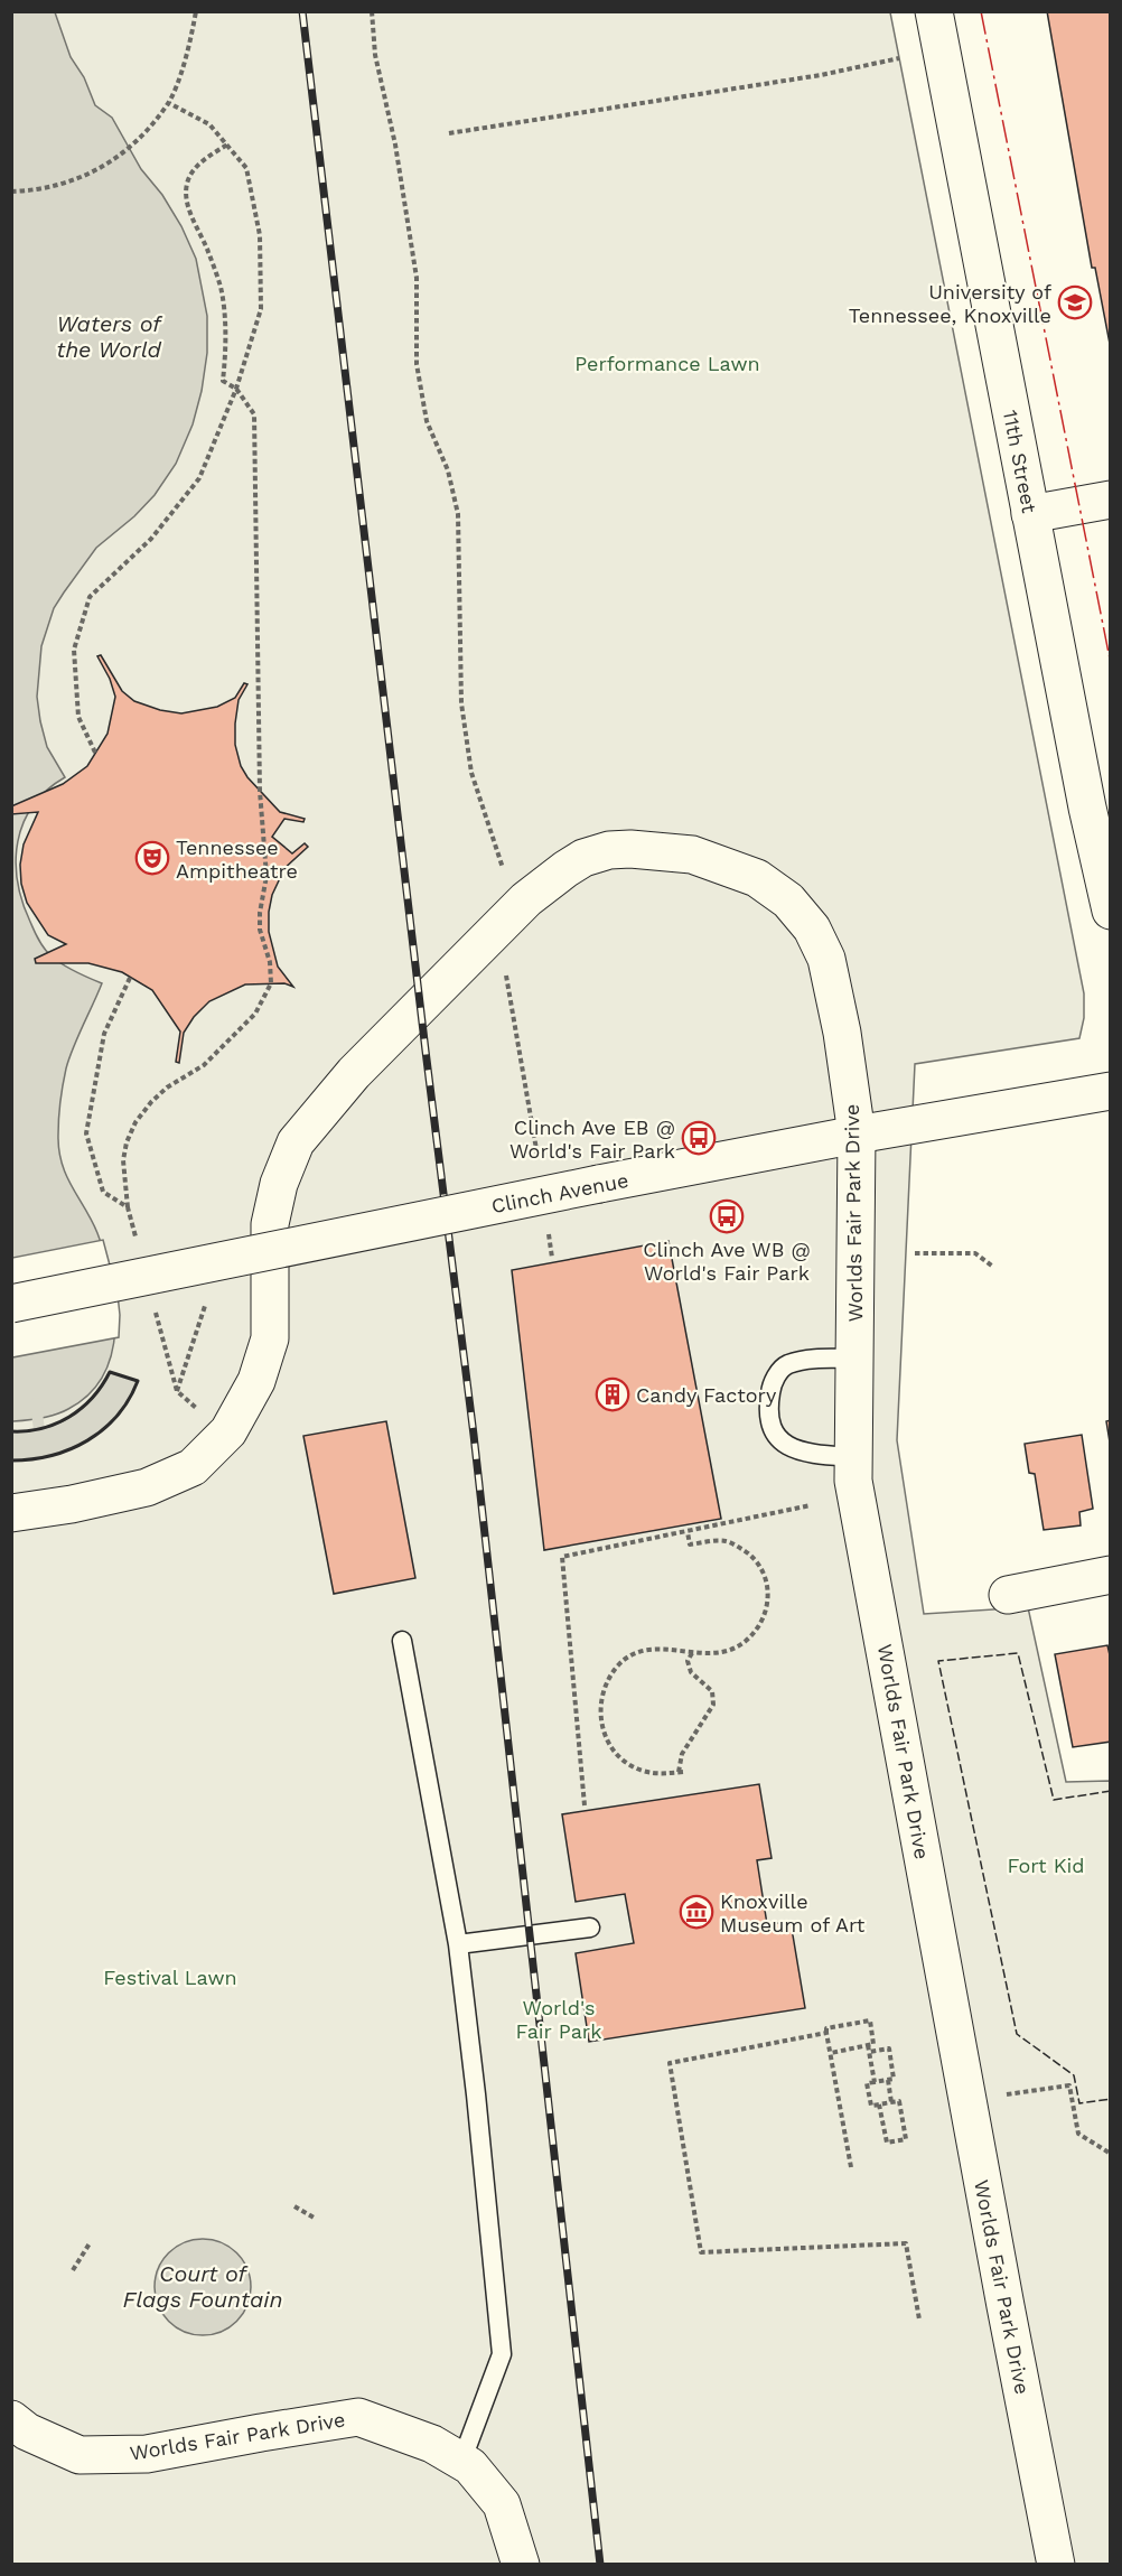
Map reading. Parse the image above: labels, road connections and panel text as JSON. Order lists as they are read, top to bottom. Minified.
{"streets":{"street":["11th Street","Clinch Avenue","Worlds Fair Park Drive"]},"crossings":[["Clinch Avenue","Worlds Fair Park Drive"]],"water":["Waters of the World","Court of Flags Fountain"],"parks":["Performance Lawn","Fort Kid","Festival Lawn","World's Fair Park"],"places":{"school or university":["University of Tennessee, Knoxville"],"theatre":["Tennessee Ampitheatre"],"bus stop":["Clinch Ave EB @ World's Fair Park","Clinch Ave WB @ World's Fair Park"],"building":["Candy Factory"],"museum":["Knoxville Museum of Art"]}}
